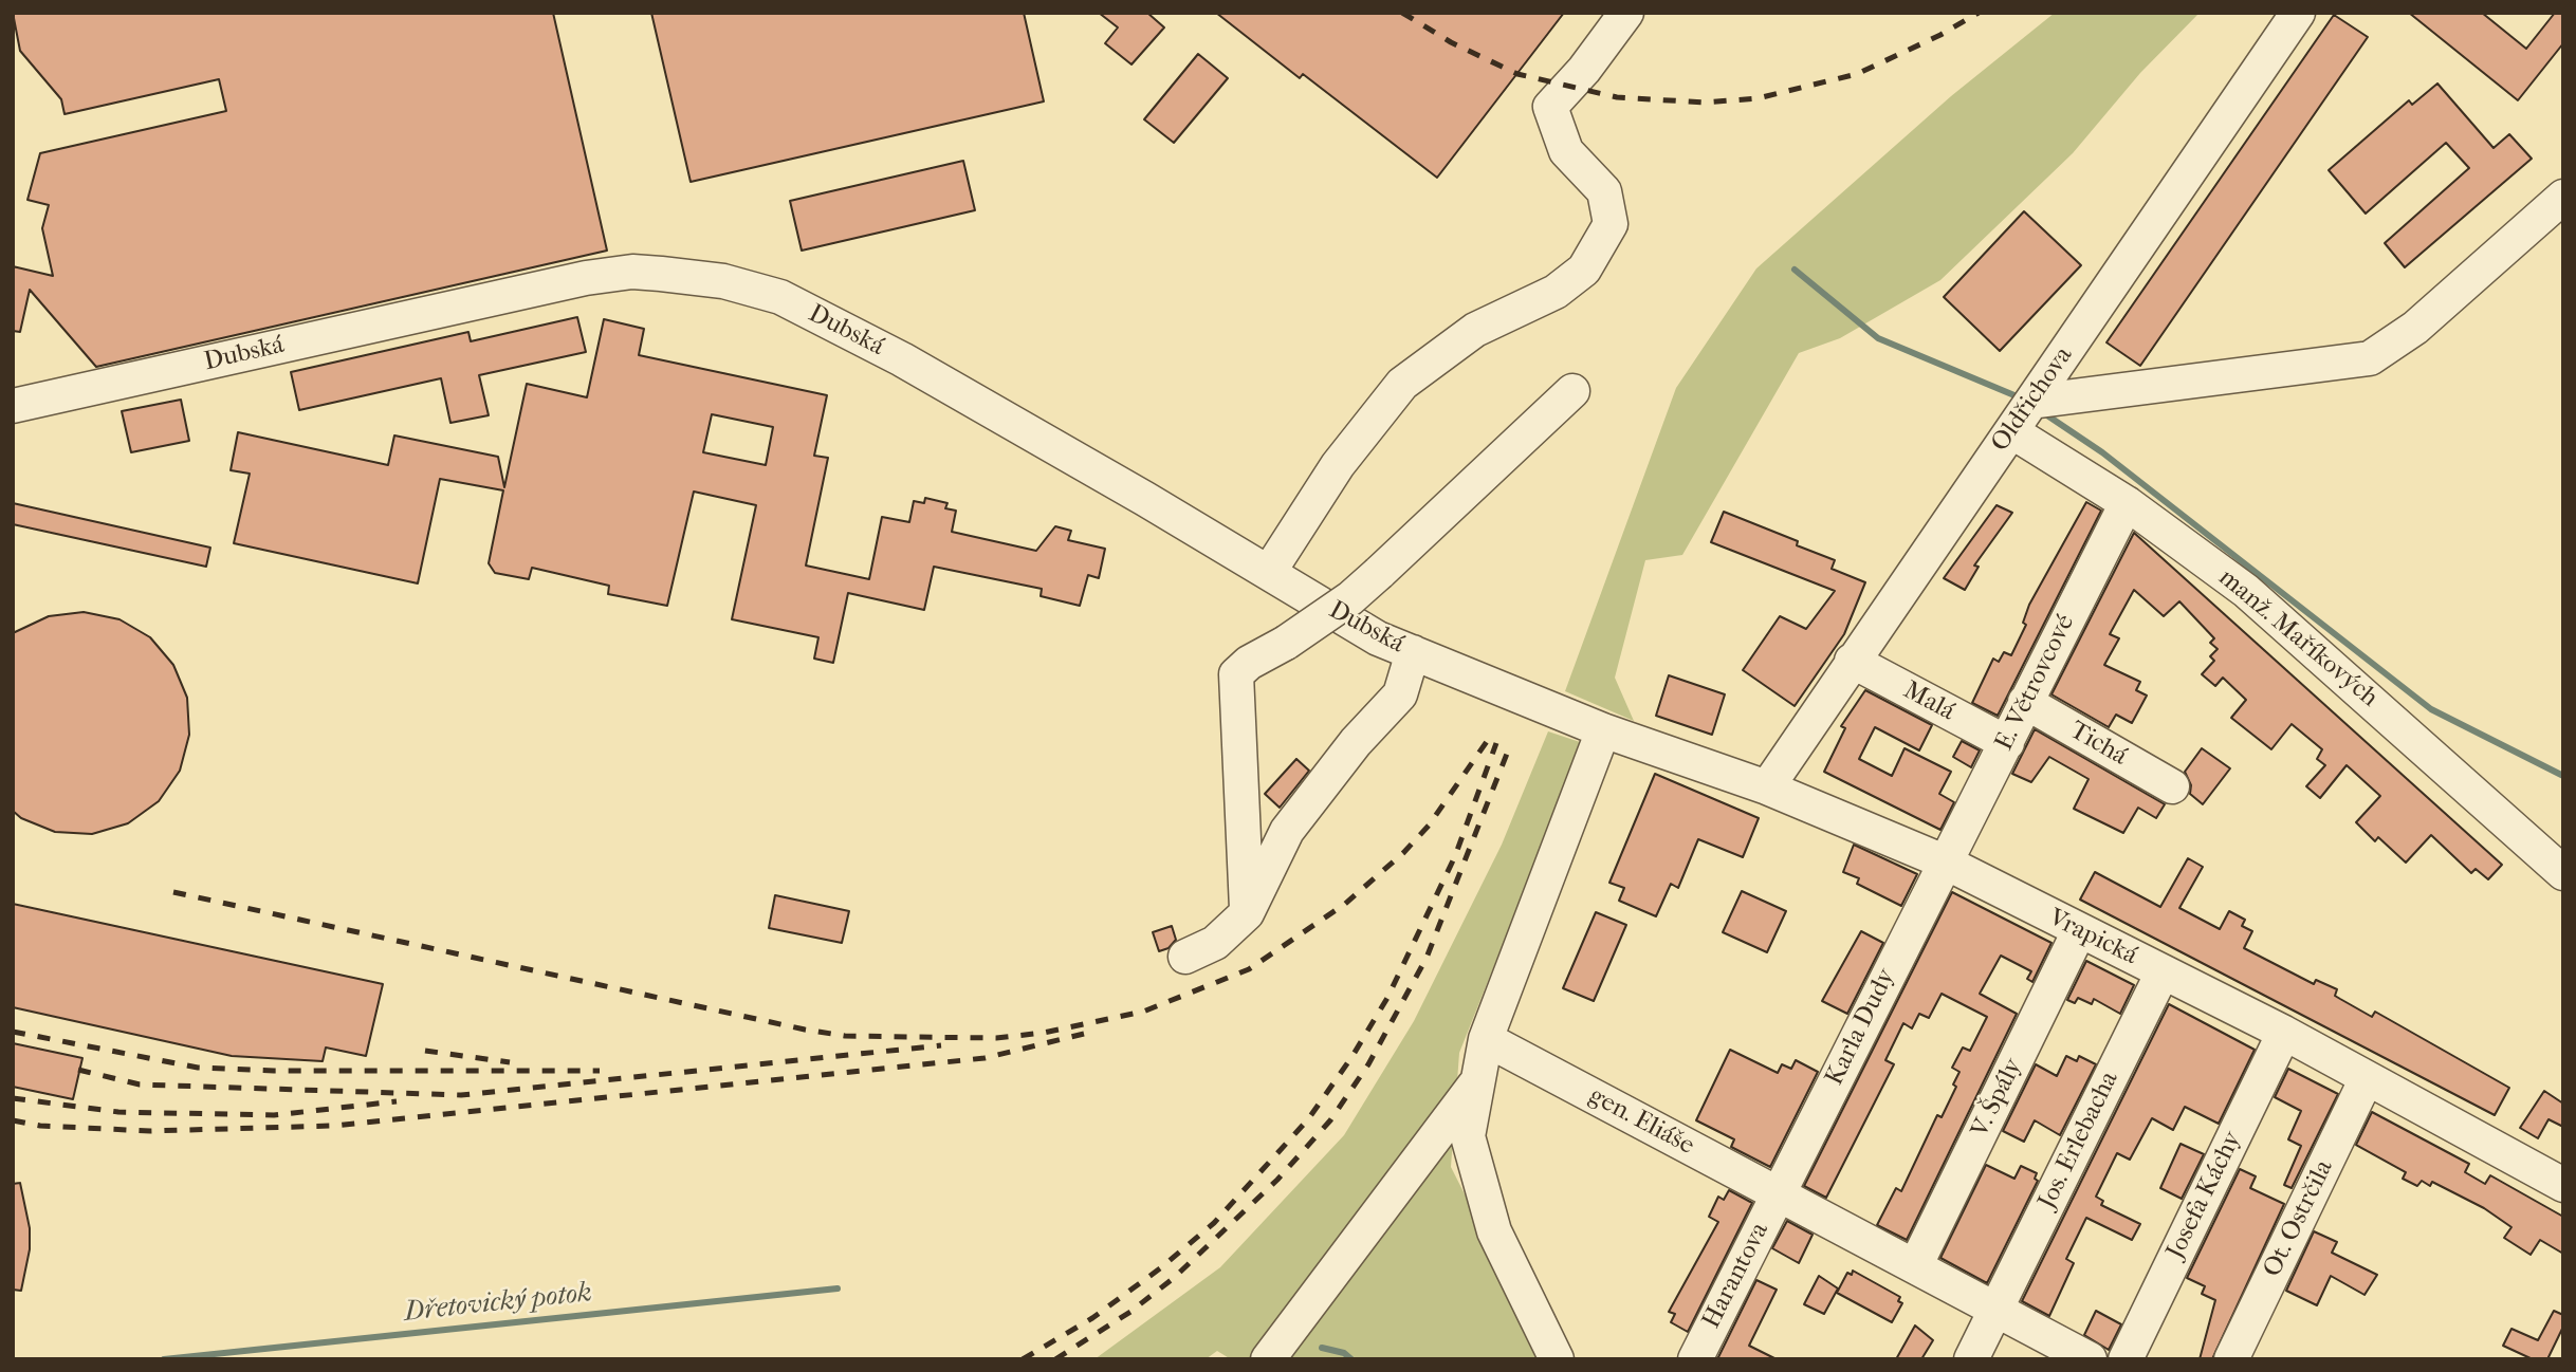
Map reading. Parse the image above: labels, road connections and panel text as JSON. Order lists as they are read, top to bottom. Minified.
{"streets":{"street":["Dubská","Oldřichova","manž. Maříkových","E. Větrovcové","Malá","Tichá","Vrapická","Karla Dudy","V. Špály","gen. Eliáše","Jos. Erlebacha","Josefa Káchy","Ot. Ostrčila","Harantova"]},"crossings":[["Dubská","Vrapická"],["Oldřichova","manž. Maříkových"],["Oldřichova","Malá"],["Oldřichova","Vrapická"],["manž. Maříkových","E. Větrovcové"],["E. Větrovcové","Malá"],["E. Větrovcové","Tichá"],["E. Větrovcové","Vrapická"],["E. Větrovcové","Karla Dudy"],["Vrapická","Karla Dudy"],["Vrapická","V. Špály"],["Vrapická","Jos. Erlebacha"],["Vrapická","Josefa Káchy"],["Vrapická","Ot. Ostrčila"],["Karla Dudy","gen. Eliáše"],["Karla Dudy","Harantova"],["V. Špály","gen. Eliáše"],["gen. Eliáše","Jos. Erlebacha"],["gen. Eliáše","Harantova"]],"water":["Dřetovický potok"]}
